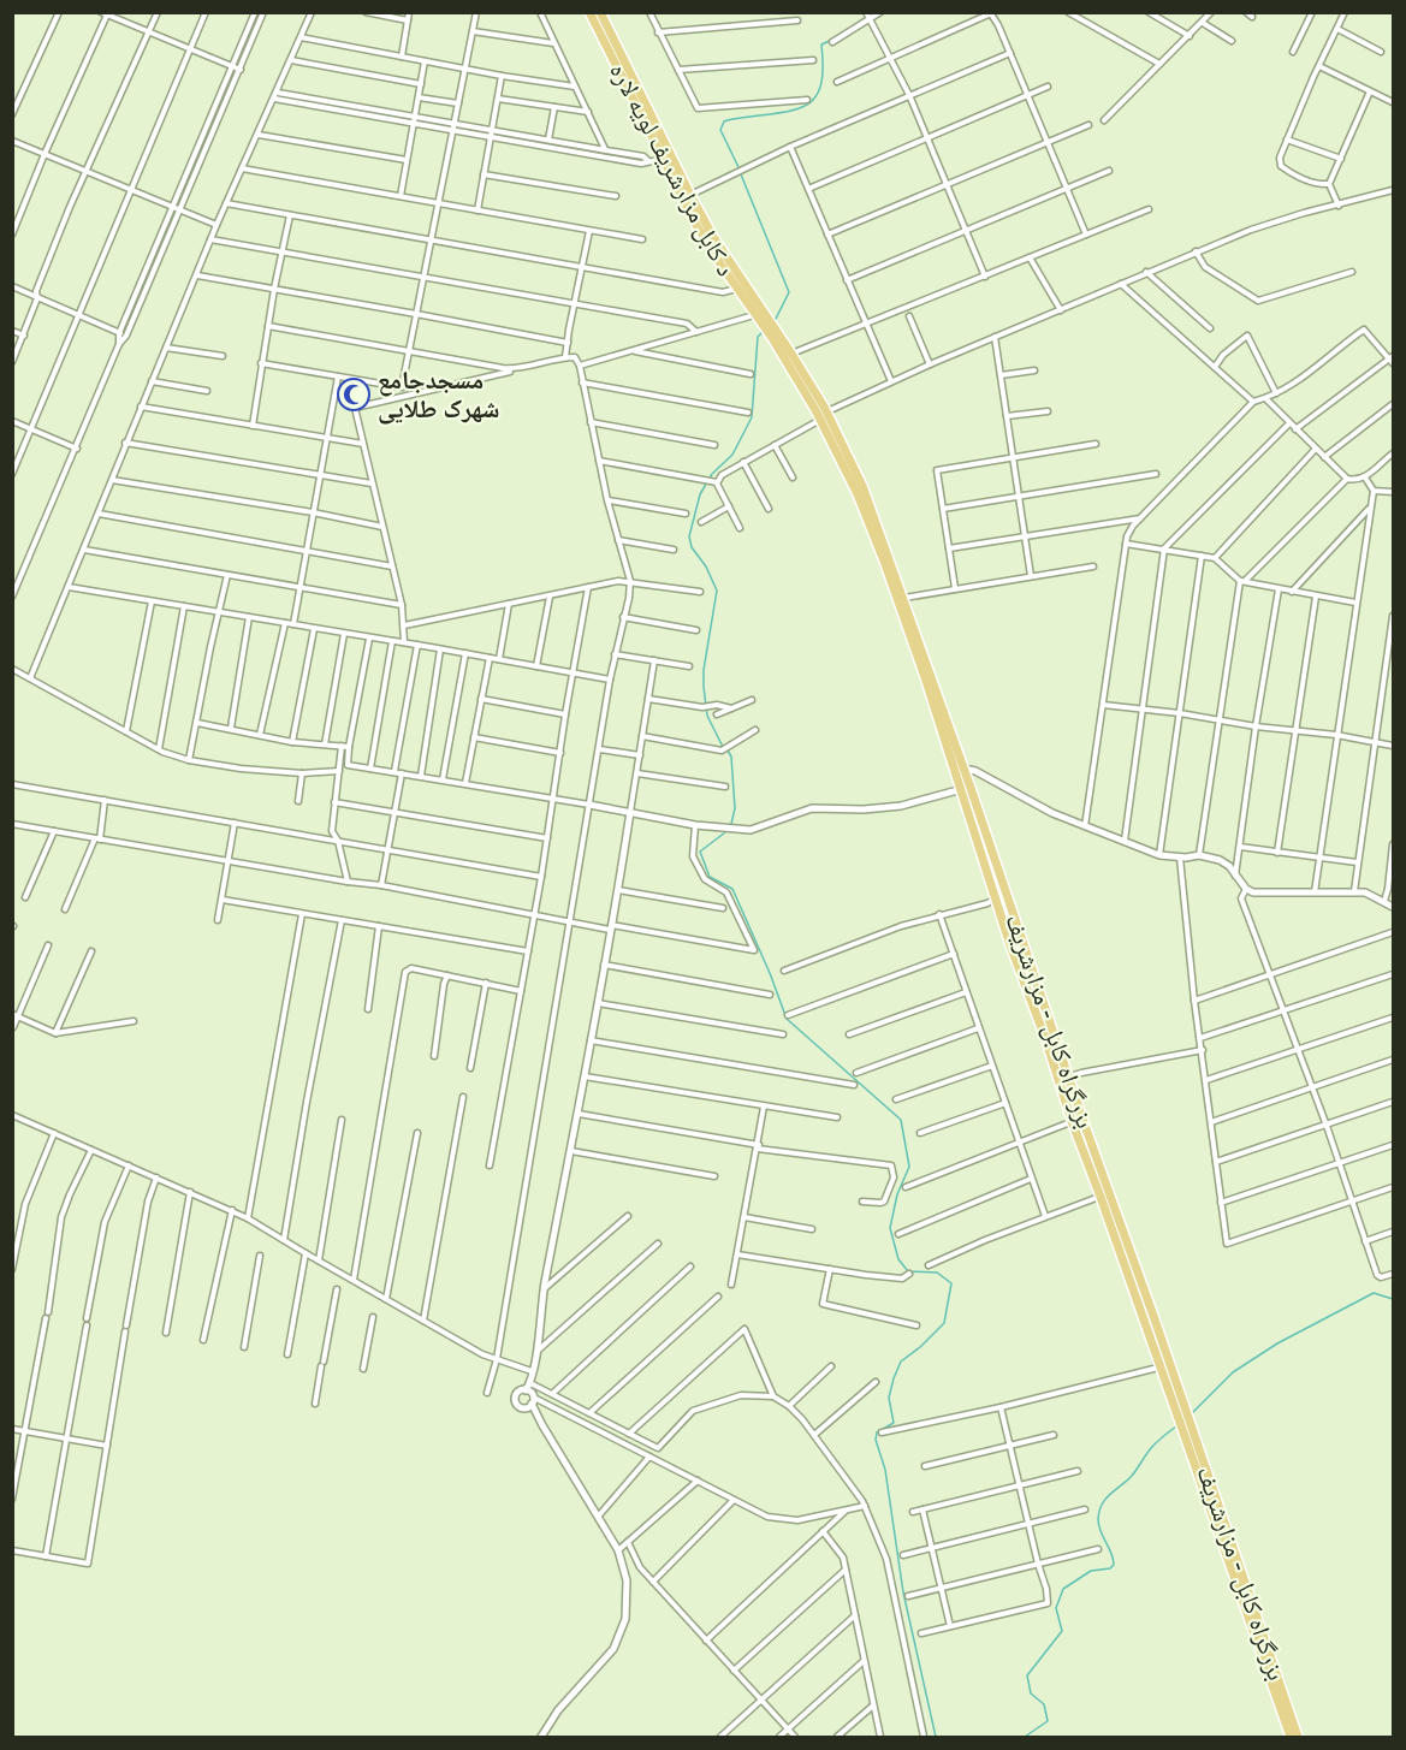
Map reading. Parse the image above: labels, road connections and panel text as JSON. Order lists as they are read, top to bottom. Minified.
{"streets":{"highway":["د کابل مزارشریف لویه لاره","بزرگراه کابل - مزارشریف"]},"crossings":[["د کابل مزارشریف لویه لاره","بزرگراه کابل - مزارشریف"]],"places":{"mosque":["مسجدجامع شهرک طلایی"]}}
